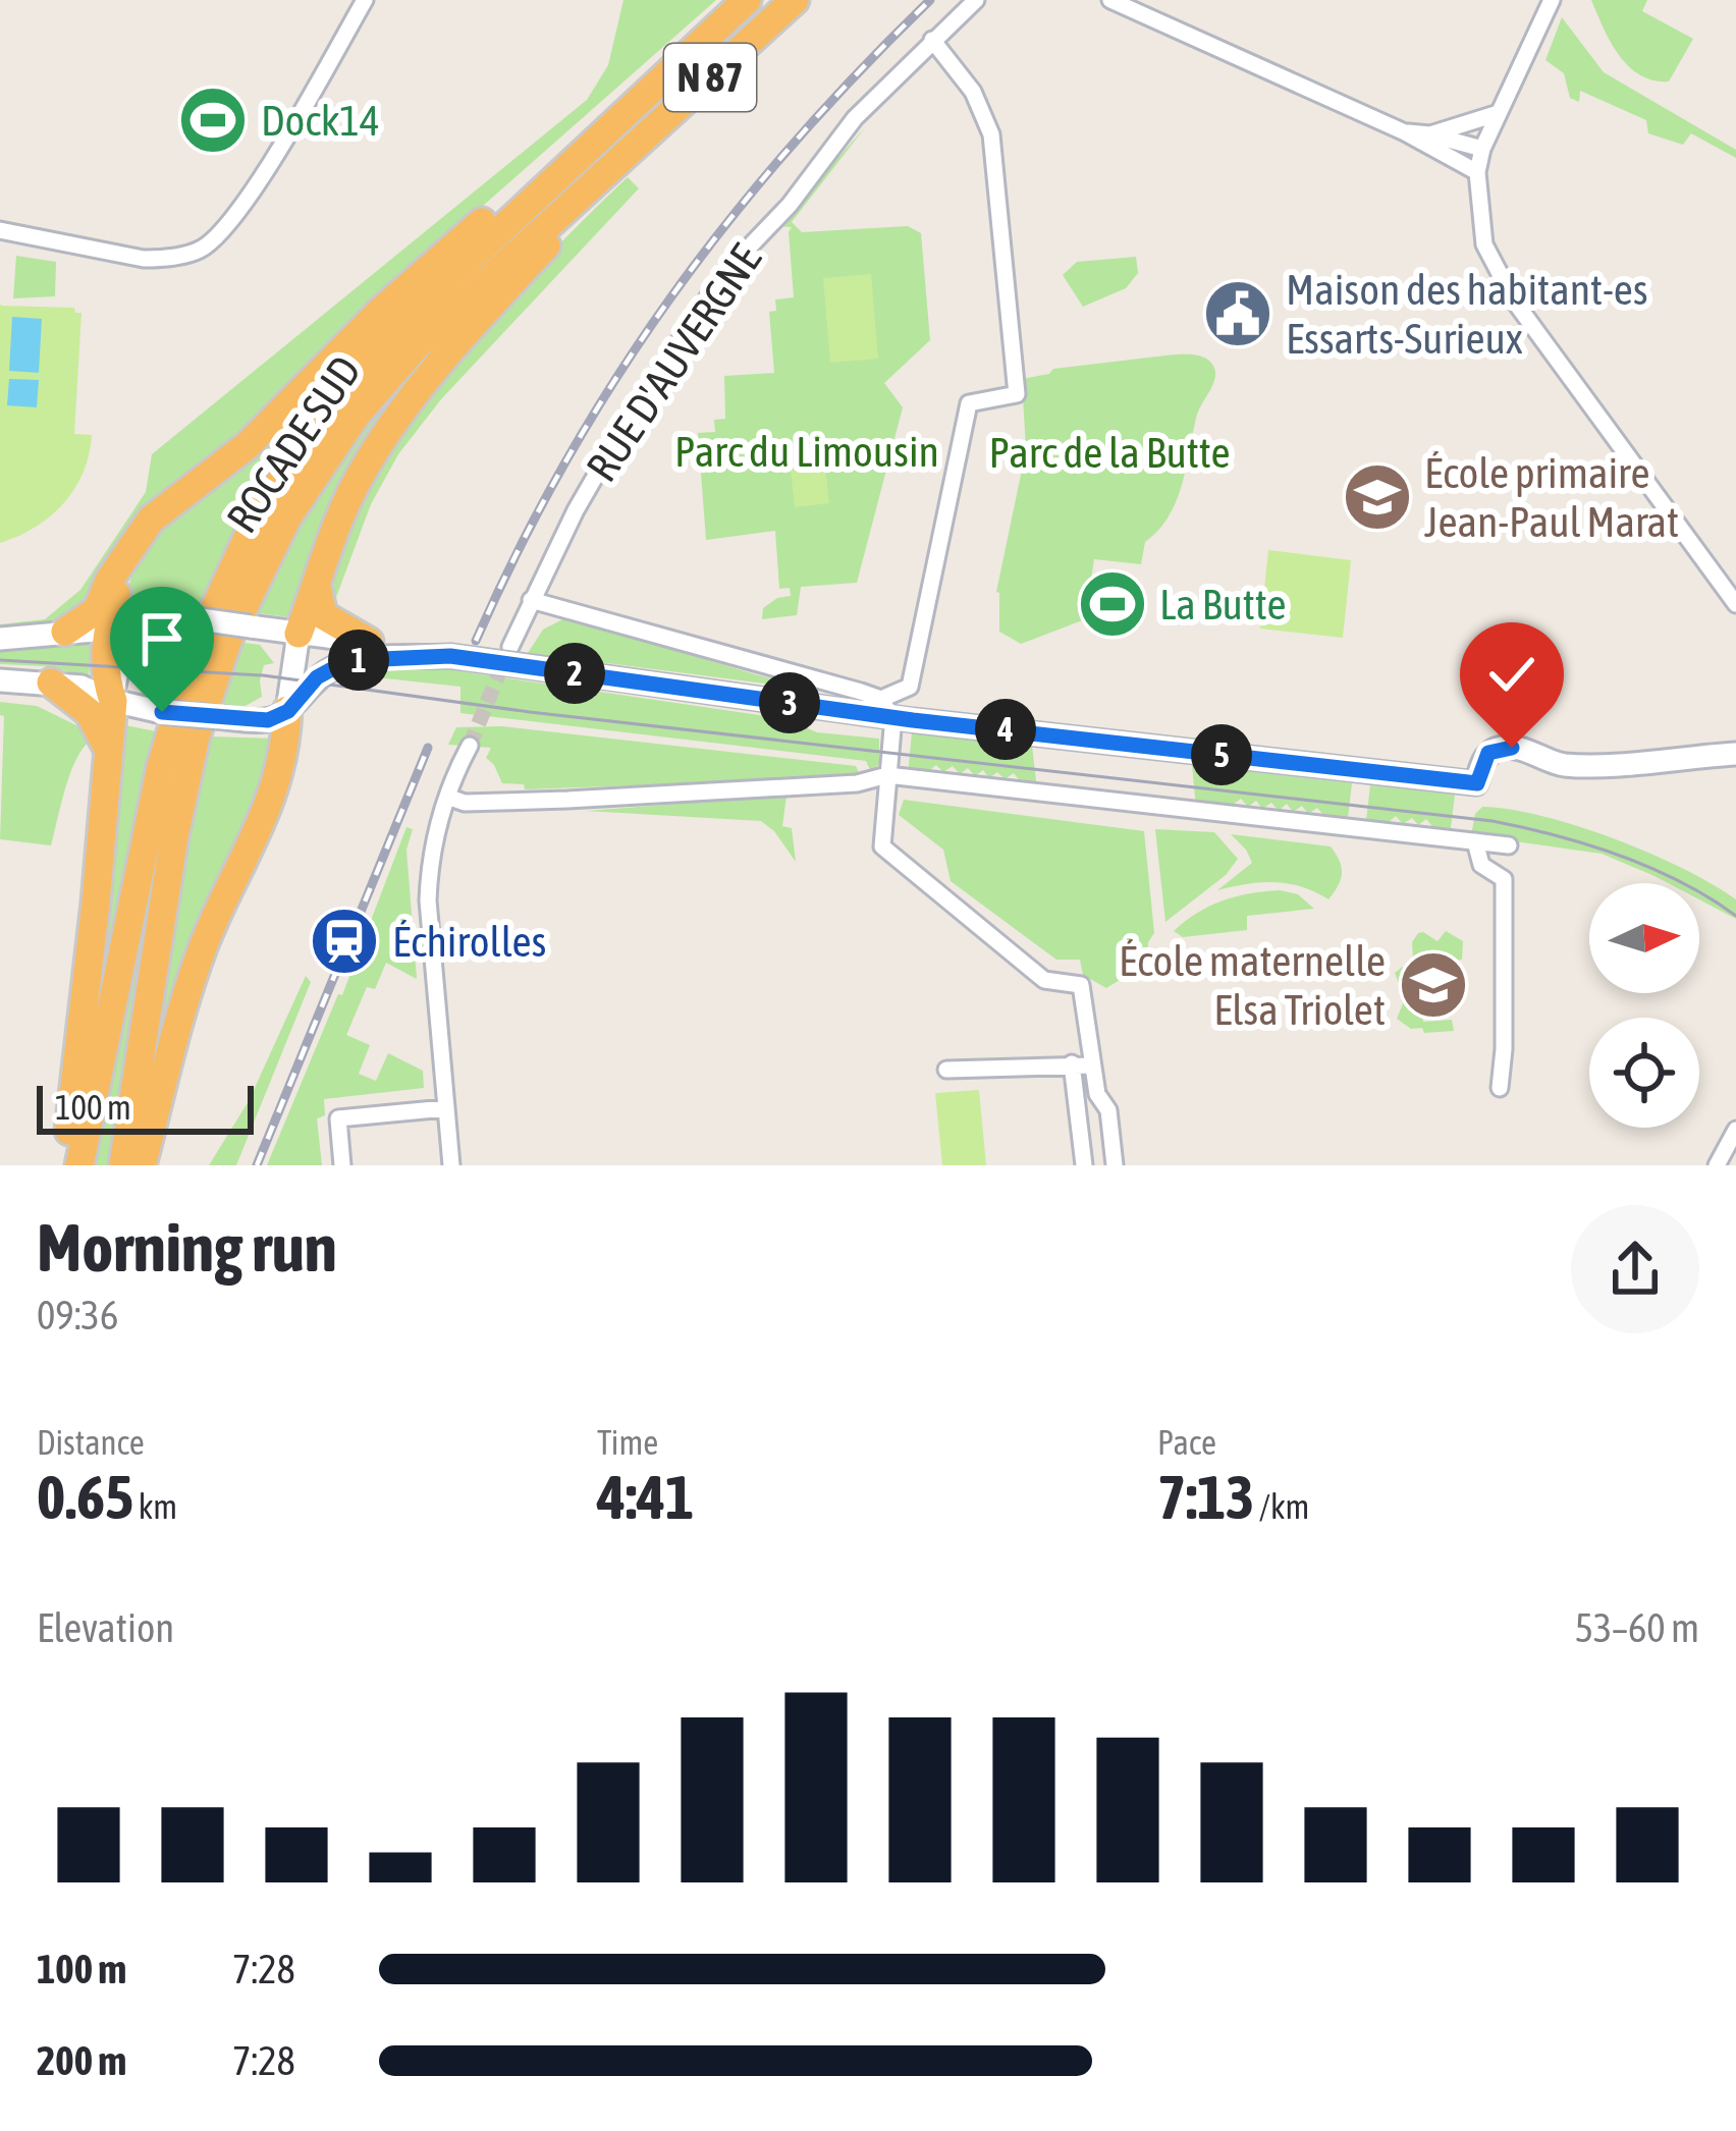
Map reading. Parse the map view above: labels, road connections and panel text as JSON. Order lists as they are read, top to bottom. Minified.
{"streets":{"highway":["N 87","ROCADE SUD"],"street":["RUE D'AUVERGNE"]},"parks":["Parc du Limousin","Parc de la Butte"],"places":{"sports":["Dock14","La Butte"],"public building":["Maison des habitant-es Essarts-Surieux"],"school or university":["École primaire Jean-Paul Marat","École maternelle Elsa Triolet"],"station":["Échirolles"]},"scale_bar":"100 m","north":"right","page":{"pins":["1","2","3","4","5"],"scale":"100 m","heading":["Morning run","09:36"],"stats":[["Distance","0.65 km"],["Time","4:41"],["Pace","7:13 /km"]],"chart":["Elevation","53–60 m"],"list":[{"name":"100 m","note":"7:28"},{"name":"200 m","note":"7:28"}]}}
